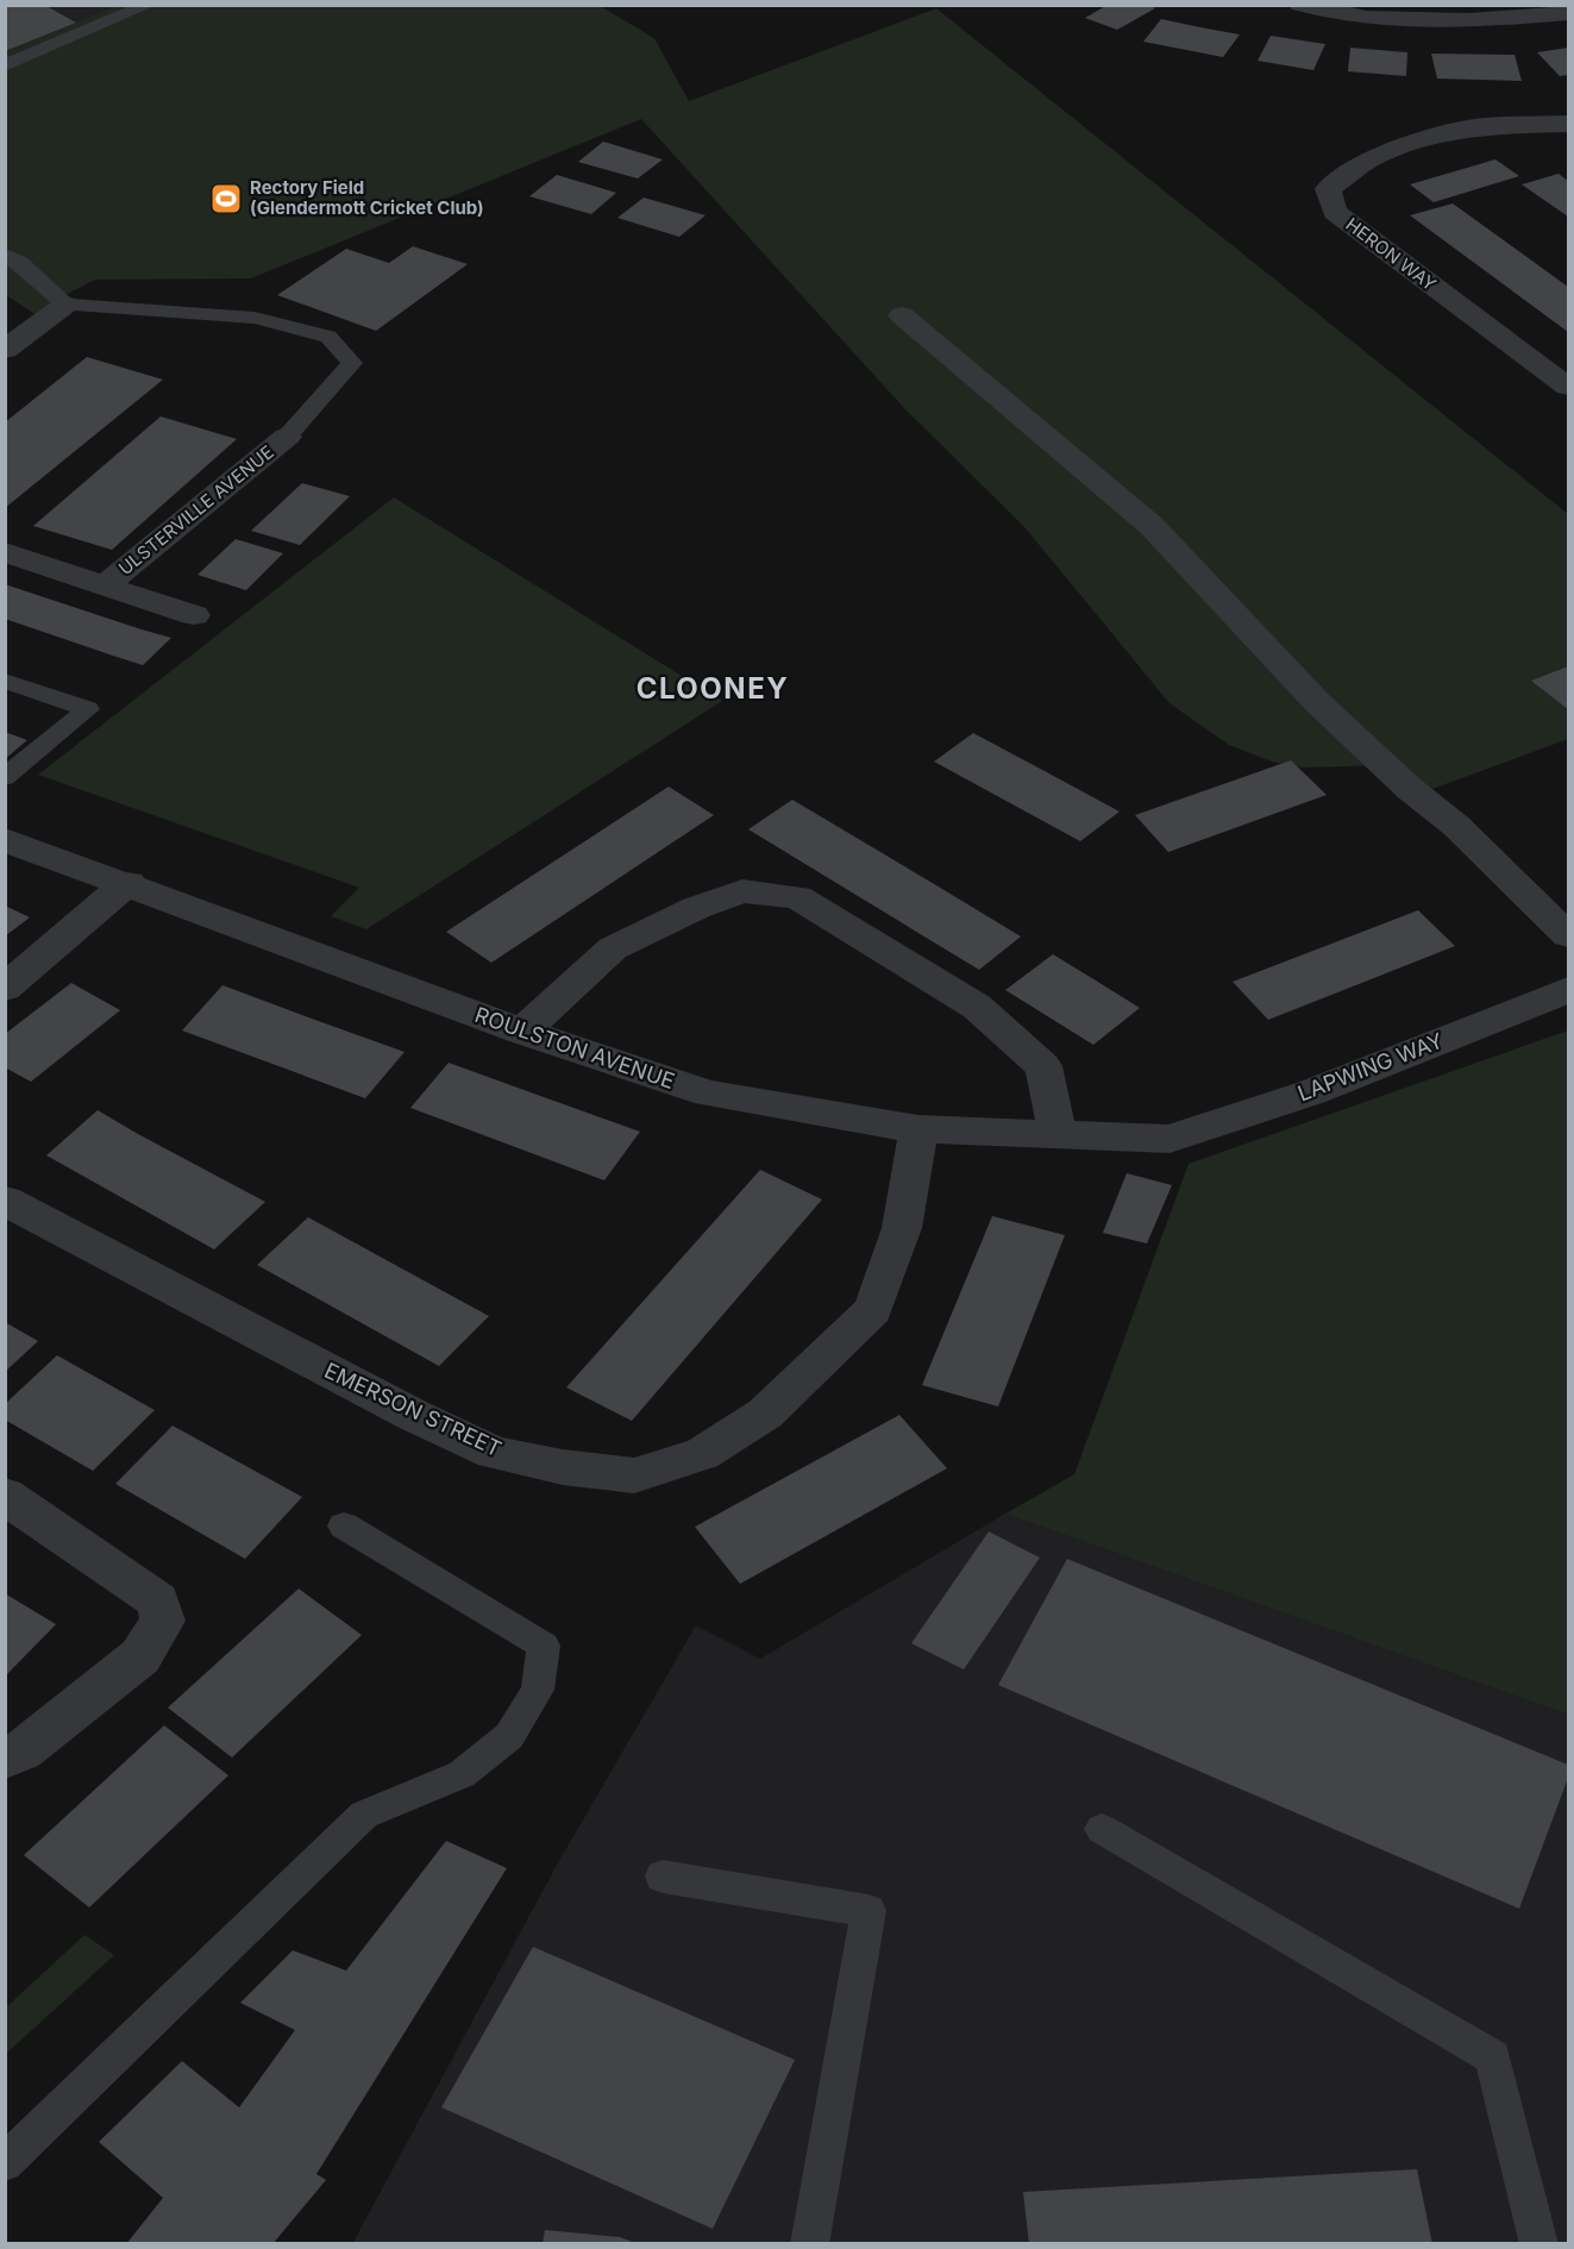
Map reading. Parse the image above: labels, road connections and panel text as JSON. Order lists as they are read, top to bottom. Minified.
{"streets":{"street":["HERON WAY","ULSTERVILLE AVENUE","ROULSTON AVENUE","LAPWING WAY","EMERSON STREET"]},"crossings":[["ROULSTON AVENUE","LAPWING WAY"],["ROULSTON AVENUE","EMERSON STREET"]],"districts":["CLOONEY"],"places":{"sports":["Rectory Field (Glendermott Cricket Club)"]}}
